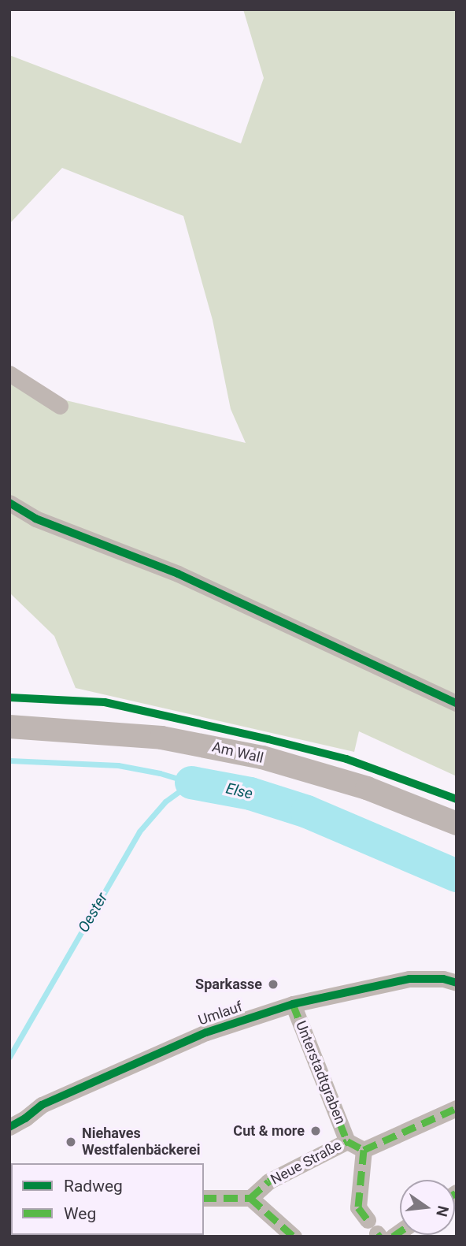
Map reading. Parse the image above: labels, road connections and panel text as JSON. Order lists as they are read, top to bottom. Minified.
{"streets":{"main road":["Am Wall"],"street":["Umlauf","Unterstadtgraben","Neue Straße"]},"crossings":[["Umlauf","Unterstadtgraben"],["Unterstadtgraben","Neue Straße"]],"water":["Else","Oester"],"places":["Sparkasse","Cut & more","Niehaves Westfalenbäckerei"],"legend":["Radweg","Weg"],"north":"right"}
